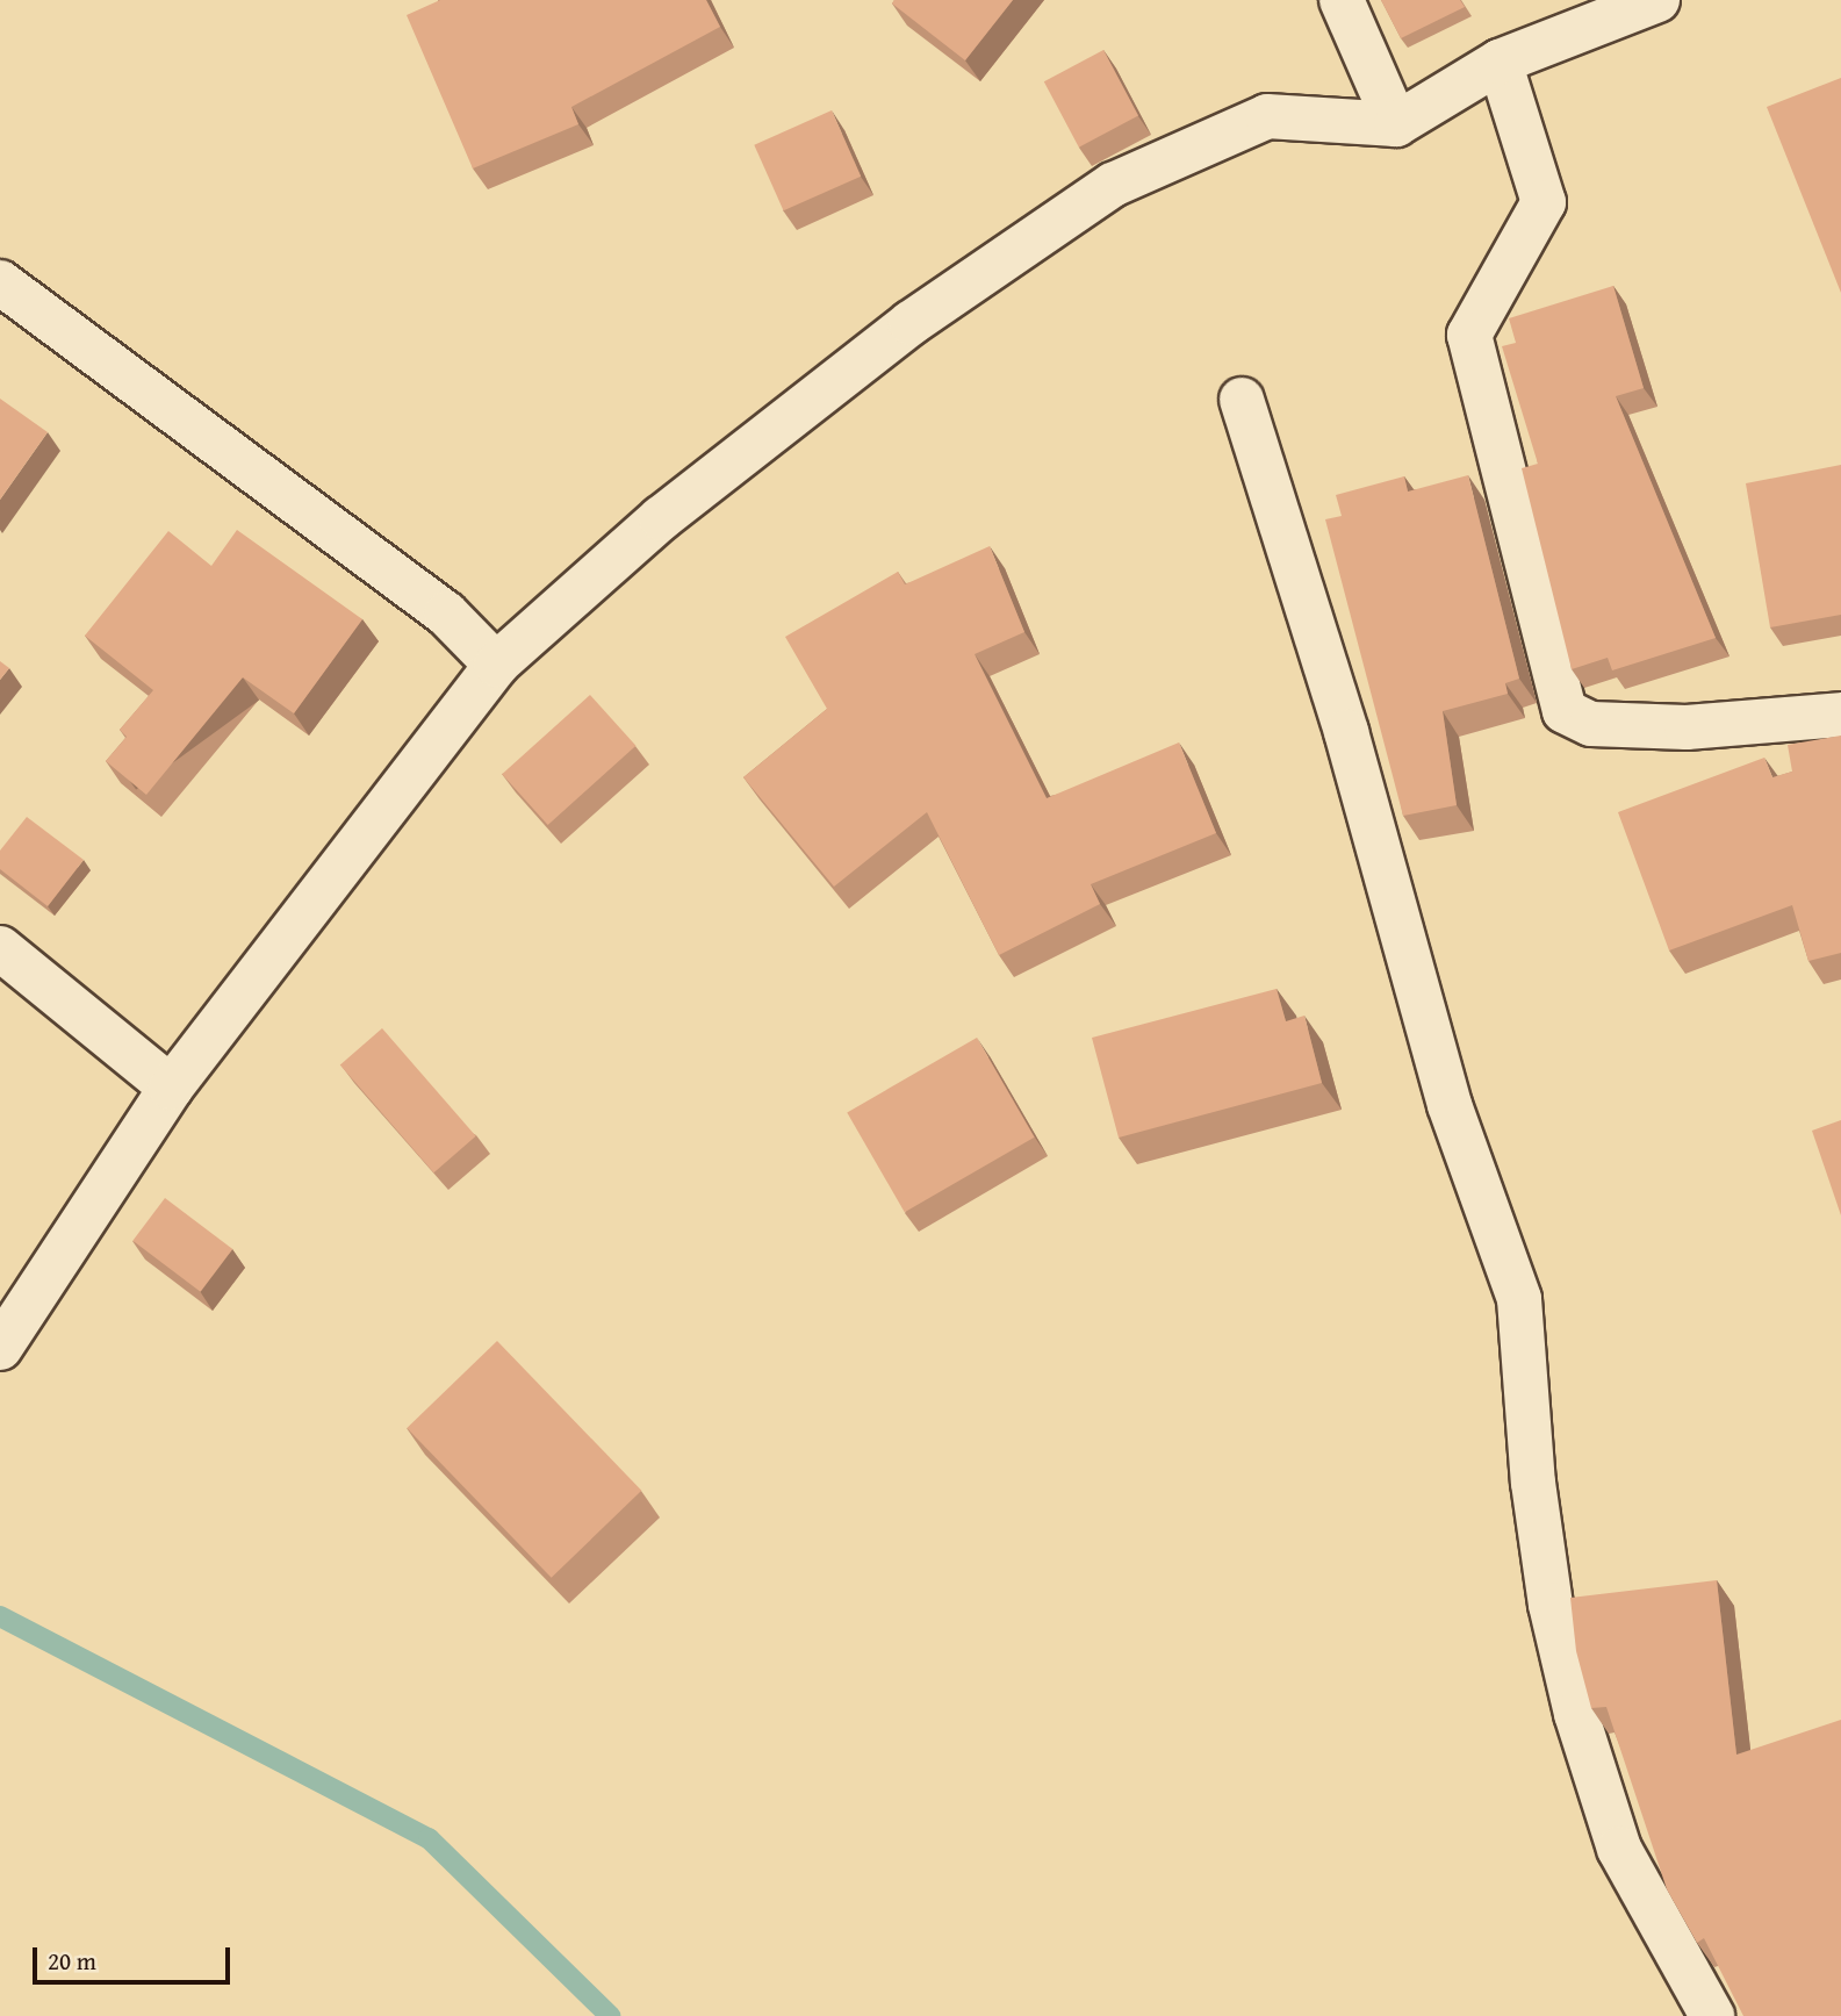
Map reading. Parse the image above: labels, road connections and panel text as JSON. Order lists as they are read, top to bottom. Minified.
{"scale_bar":"20 m"}
